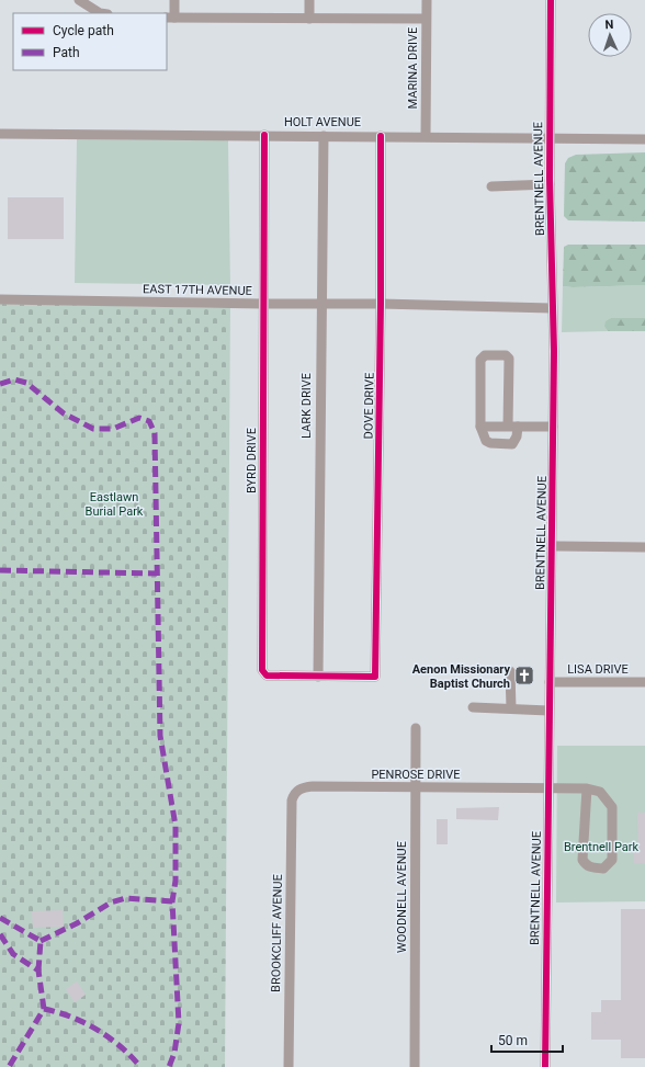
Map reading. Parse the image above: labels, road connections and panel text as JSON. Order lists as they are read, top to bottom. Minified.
{"streets":{"street":["MARINA DRIVE","HOLT AVENUE","BRENTNELL AVENUE","EAST 17TH AVENUE","LARK DRIVE","DOVE DRIVE","BYRD DRIVE","LISA DRIVE","PENROSE DRIVE","WOODNELL AVENUE","BROOKCLIFF AVENUE"]},"crossings":[["MARINA DRIVE","HOLT AVENUE"],["HOLT AVENUE","BRENTNELL AVENUE"],["HOLT AVENUE","LARK DRIVE"],["HOLT AVENUE","DOVE DRIVE"],["HOLT AVENUE","BYRD DRIVE"],["BRENTNELL AVENUE","EAST 17TH AVENUE"],["BRENTNELL AVENUE","LISA DRIVE"],["BRENTNELL AVENUE","PENROSE DRIVE"],["EAST 17TH AVENUE","LARK DRIVE"],["EAST 17TH AVENUE","DOVE DRIVE"],["EAST 17TH AVENUE","BYRD DRIVE"],["LARK DRIVE","BYRD DRIVE"],["DOVE DRIVE","BYRD DRIVE"],["PENROSE DRIVE","WOODNELL AVENUE"],["PENROSE DRIVE","BROOKCLIFF AVENUE"]],"parks":["Eastlawn Burial Park","Brentnell Park"],"places":{"church":["Aenon Missionary Baptist Church"]},"legend":["Cycle path","Path"],"scale_bar":"50 m","north":"top"}
